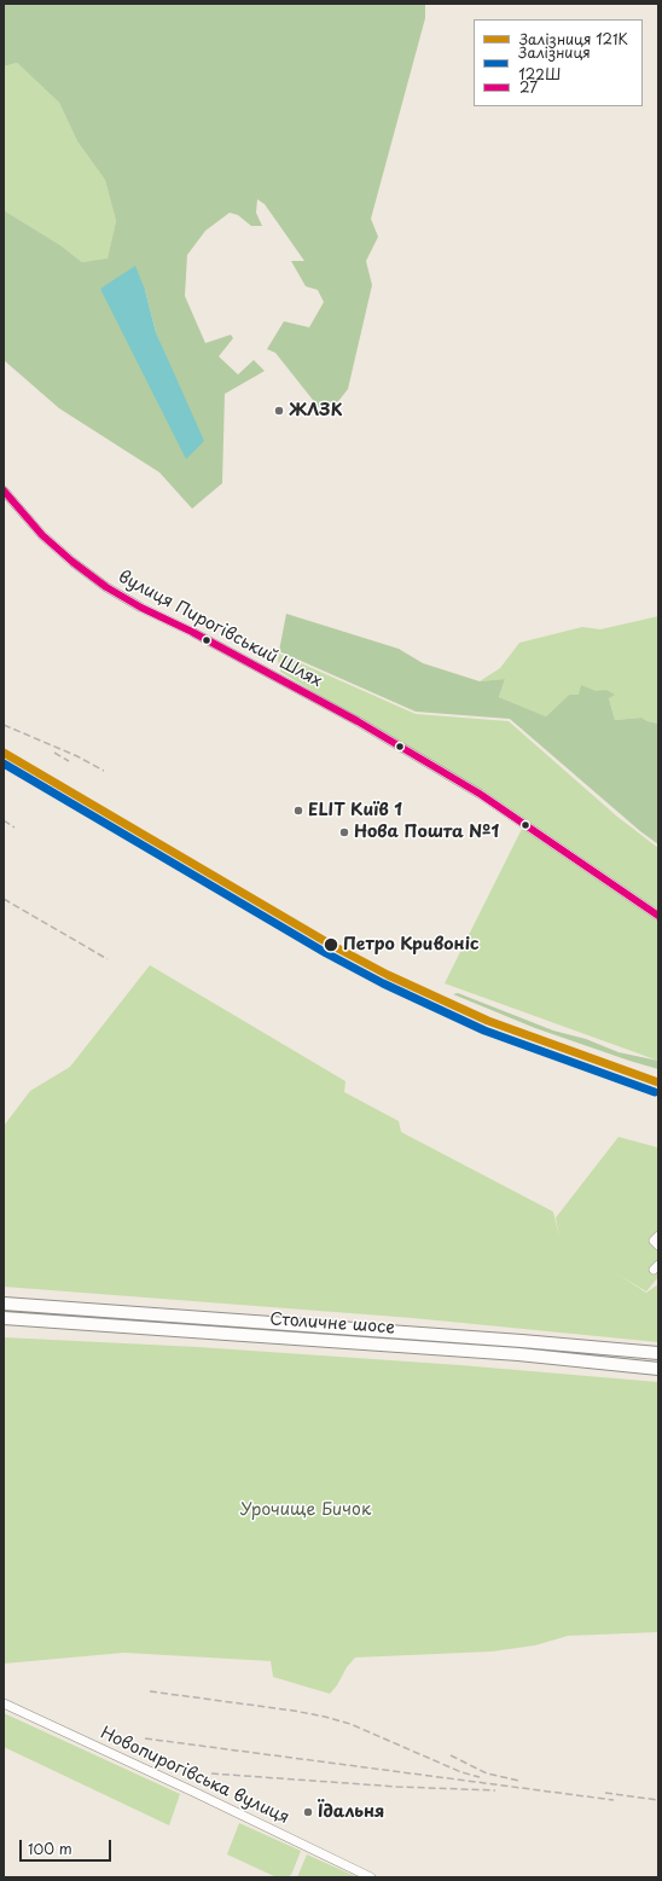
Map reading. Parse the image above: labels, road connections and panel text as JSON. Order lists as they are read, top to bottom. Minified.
{"streets":{"highway":["Столичне шосе"],"street":["вулиця Пирогівський Шлях","Новопирогівська вулиця"]},"parks":["Урочище Бичок"],"places":["ЖЛЗК","ELIT Київ 1","Нова Пошта №1","Петро Кривоніс","Їдальня"],"lines":["transit line 27","rail line 121К","rail line 122Ш"],"legend":["Залізниця 121К","Залізниця 122Ш","27"],"scale_bar":"100 m"}
